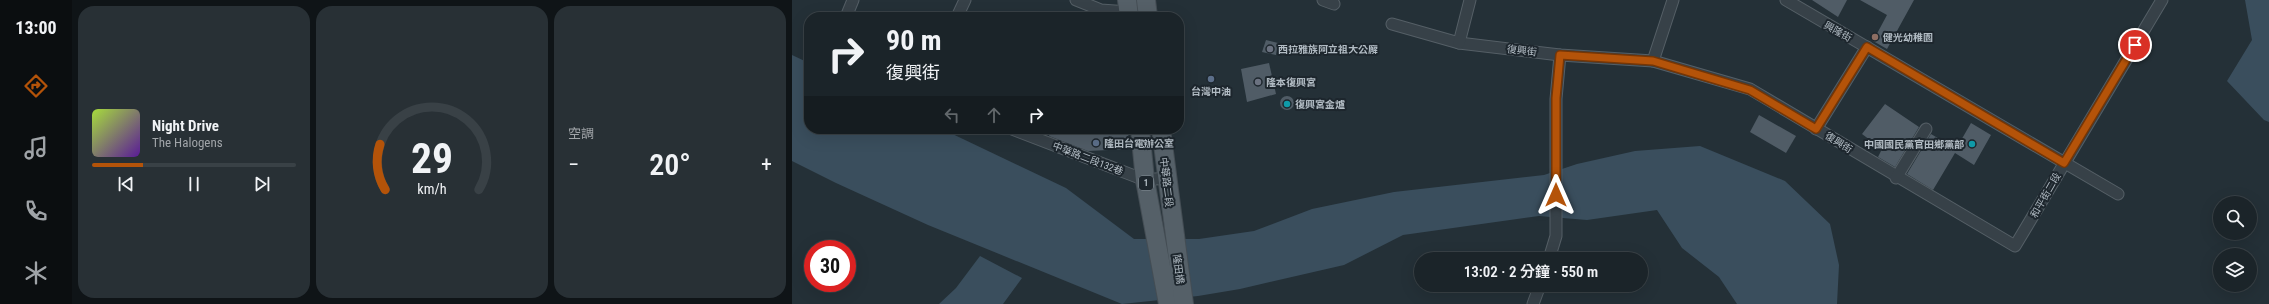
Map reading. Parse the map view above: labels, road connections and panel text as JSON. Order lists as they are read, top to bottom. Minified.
{"streets":{"main road":["中華路二段","1","隆田橋"],"street":["興隆街","復興街","中華路二段132巷","和平街二段"]},"crossings":[["興隆街","和平街二段"],["復興街","和平街二段"],["中華路二段132巷","中華路二段"],["中華路二段","隆田橋"]],"places":["健光幼稚園","西拉雅族阿立祖大公廨","台灣中油","隆本復興宮","復興宮金爐","隆田台電辦公室","中國國民黨官田鄉黨部"],"page":{"tabs":"13:00","tile":"空調","turn":["90 m","復興街"],"song":["Night Drive","The Halogens"],"heat":["−","20°","+"],"limit":"30","trip":"13:02 · 2 分鐘 · 550 m","gauge":["29","km/h"]}}
